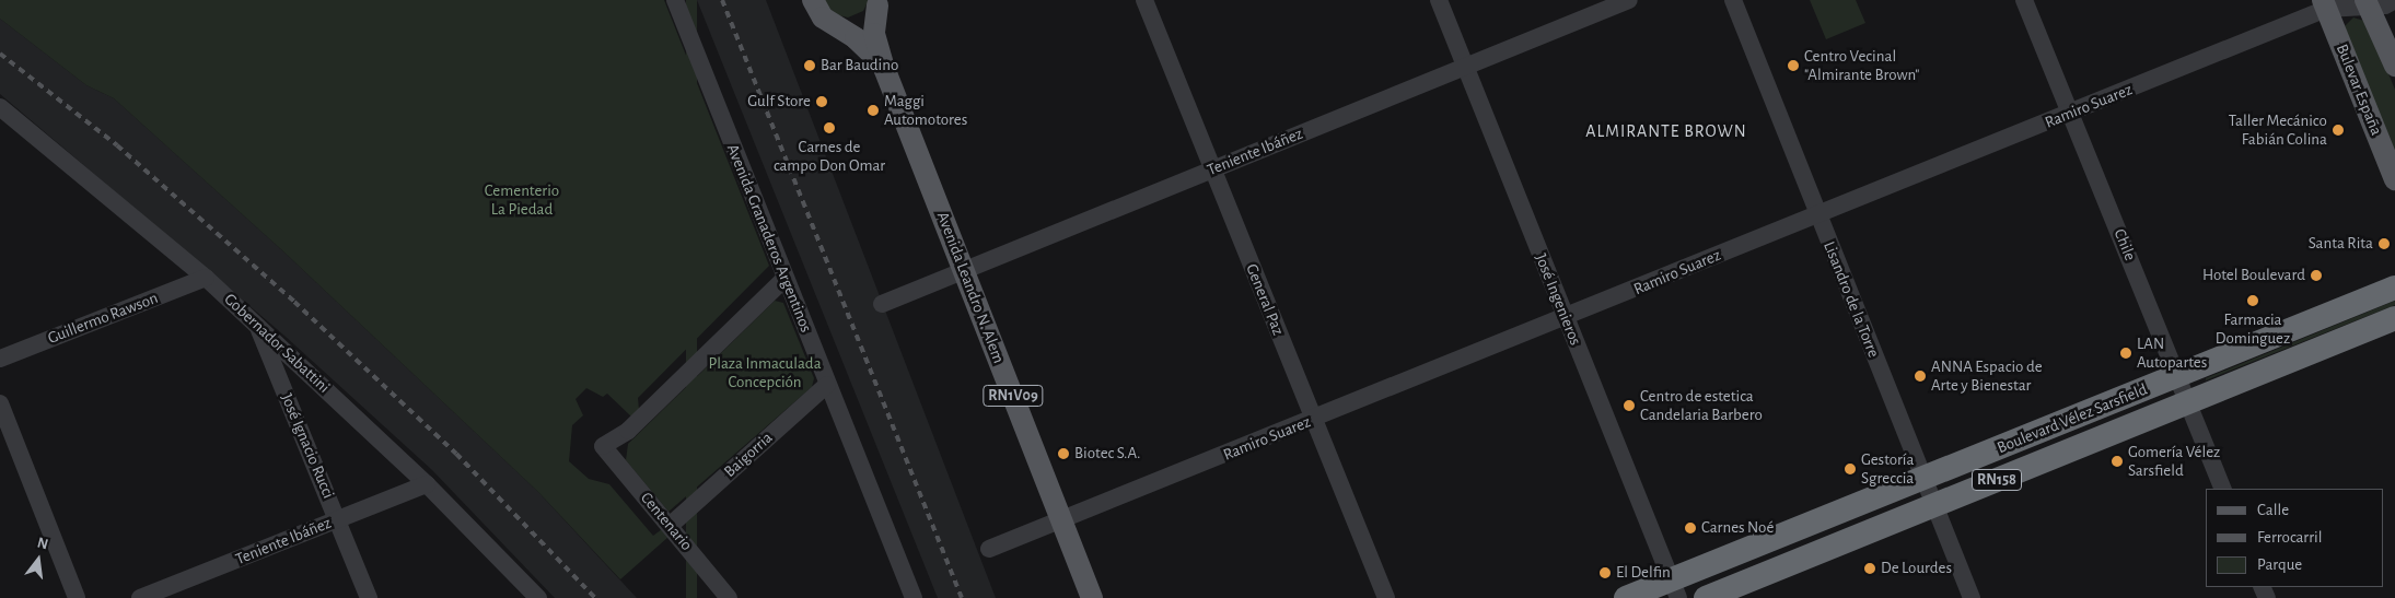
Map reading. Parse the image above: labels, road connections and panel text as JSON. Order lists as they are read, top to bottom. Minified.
{"streets":{"highway":["Boulevard Vélez Sarsfield","RN158"],"main road":["Bulevar España","Avenida Leandro N. Alem","RN1V09"],"street":["Ramiro Suarez","Teniente Ibáñez","Avenida Granaderos Argentinos","Chile","General Paz","José Ingenieros","Lisandro de la Torre","Guillermo Rawson","Gobernador Sabattini","José Ignacio Rucci","Baigorria","Centenario"]},"crossings":[["Bulevar España","Ramiro Suarez"],["Ramiro Suarez","Chile"],["Ramiro Suarez","Avenida Leandro N. Alem"],["Ramiro Suarez","General Paz"],["Ramiro Suarez","José Ingenieros"],["Ramiro Suarez","Lisandro de la Torre"],["Teniente Ibáñez","Avenida Leandro N. Alem"],["Teniente Ibáñez","General Paz"],["Teniente Ibáñez","José Ingenieros"],["Teniente Ibáñez","Gobernador Sabattini"],["Teniente Ibáñez","José Ignacio Rucci"],["Avenida Granaderos Argentinos","Baigorria"],["Avenida Granaderos Argentinos","Centenario"],["Chile","Boulevard Vélez Sarsfield"],["Avenida Leandro N. Alem","RN1V09"],["José Ingenieros","Boulevard Vélez Sarsfield"],["Lisandro de la Torre","Boulevard Vélez Sarsfield"],["Guillermo Rawson","Gobernador Sabattini"],["Gobernador Sabattini","José Ignacio Rucci"],["Baigorria","Centenario"]],"districts":["ALMIRANTE BROWN"],"parks":["Cementerio La Piedad","Plaza Inmaculada Concepción"],"places":["Bar Baudino","Centro Vecinal \"Almirante Brown\"","Gulf Store","Maggi Automotores","Carnes de campo Don Omar","Taller Mecánico Fabián Colina","Santa Rita","Hotel Boulevard","Farmacia Dominguez","LAN Autopartes","ANNA Espacio de Arte y Bienestar","Centro de estetica Candelaria Barbero","Biotec S.A.","Gomería Vélez Sarsfield","Gestoría Sgreccia","Carnes Noé","De Lourdes","El Delfin"],"legend":["Calle","Ferrocarril","Parque"],"north":"top"}
